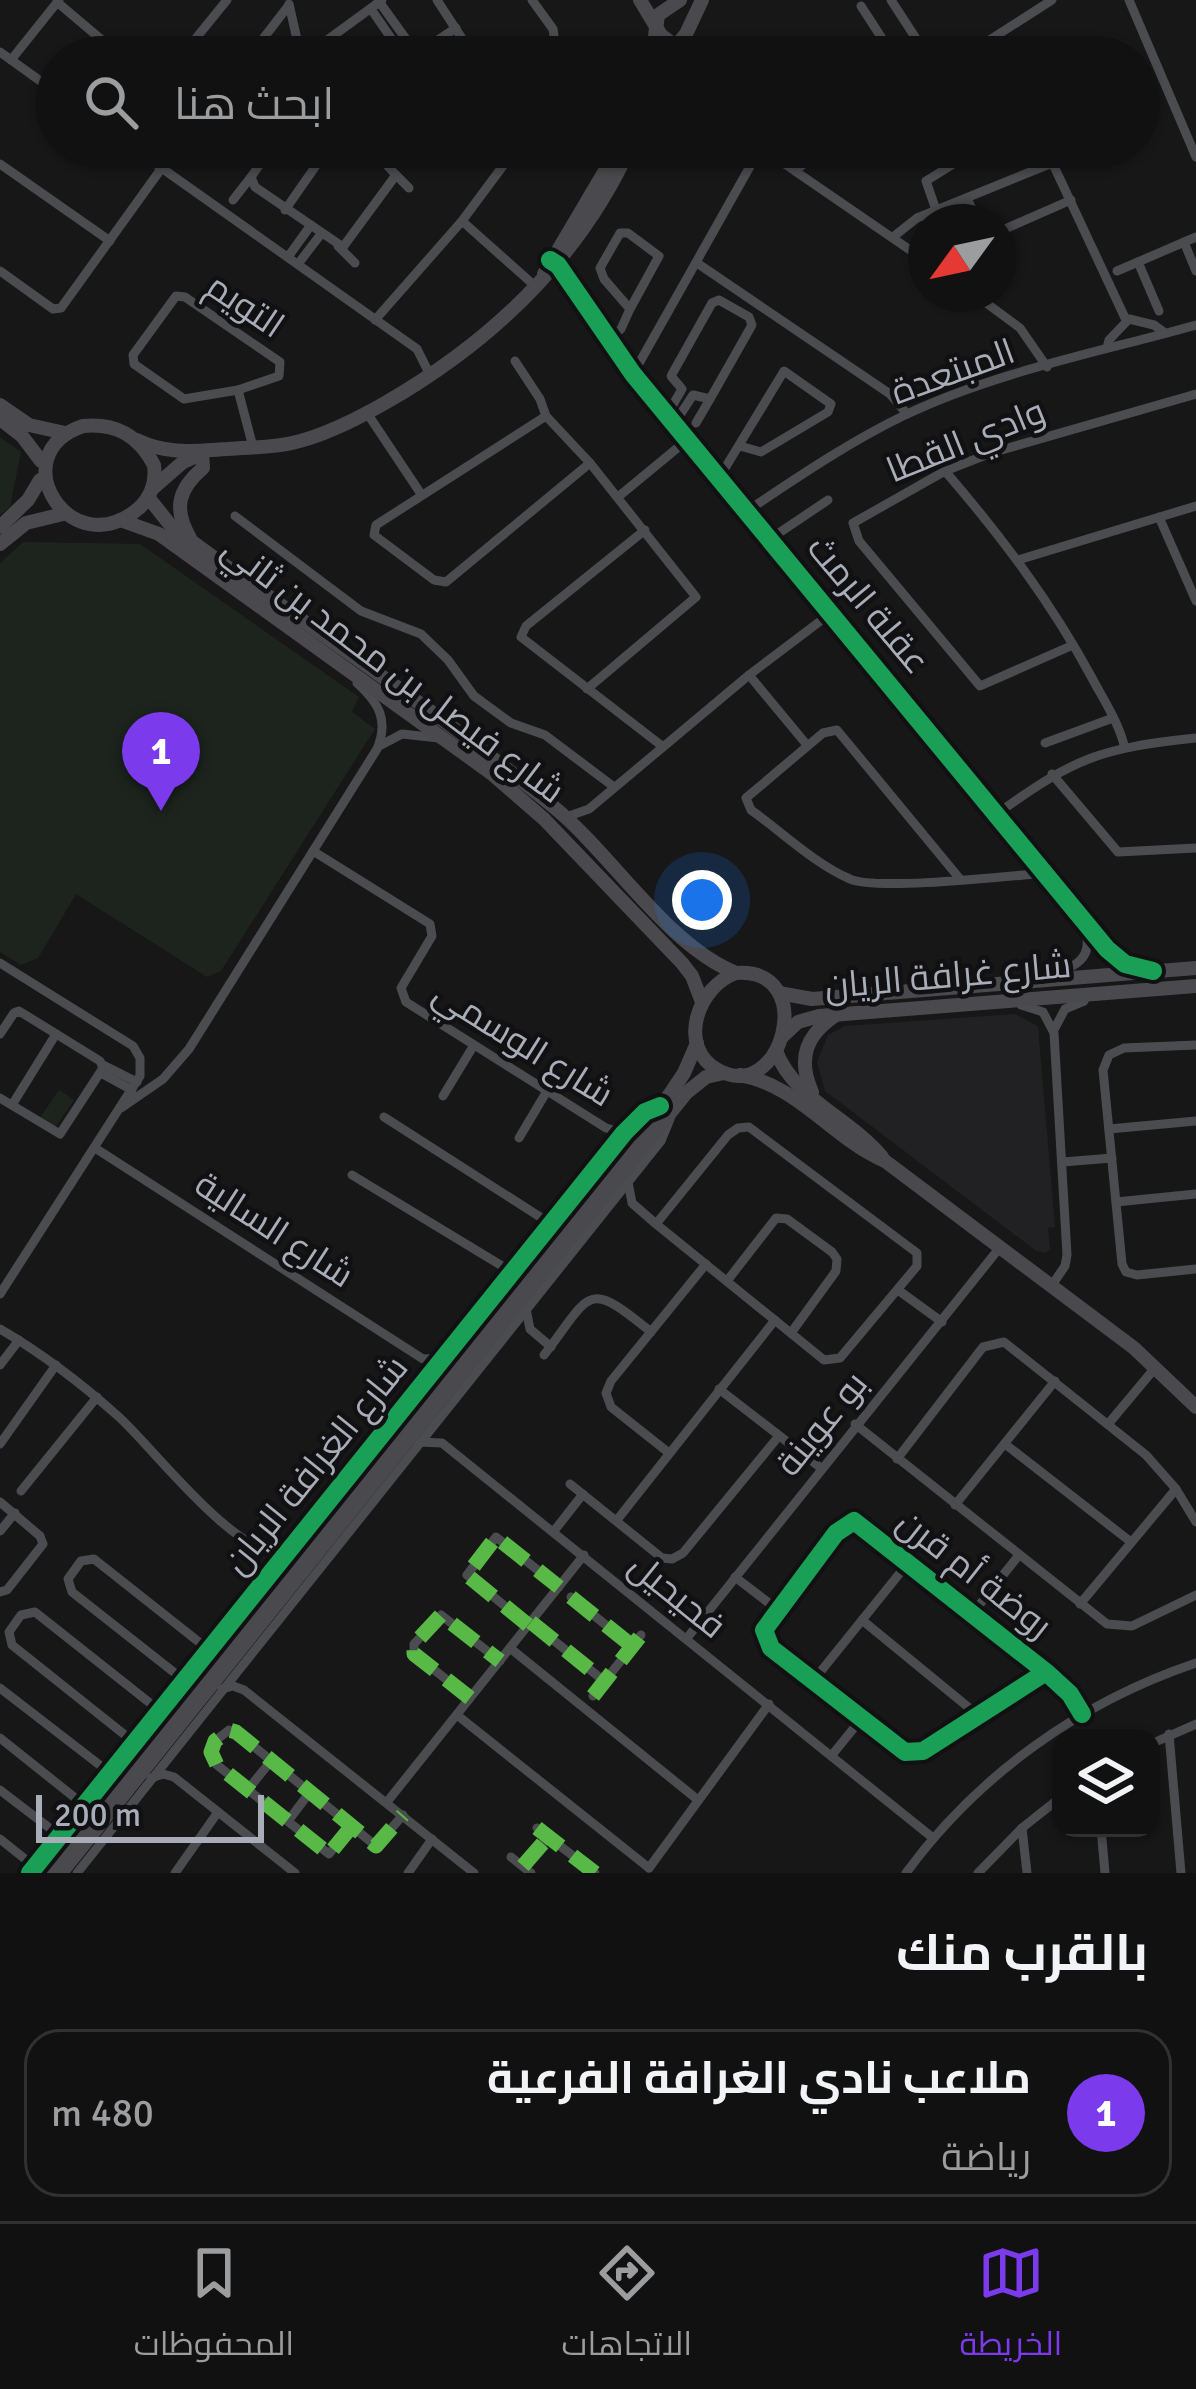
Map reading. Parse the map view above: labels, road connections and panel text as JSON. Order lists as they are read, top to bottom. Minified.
{"streets":{"street":["التويم","المبتعدة","وادي القطا","عقلة الرمث","شارع فيصل بن محمد بن ثاني","شارع غرافة الريان","شارع الوسمي","شارع السالية","بو عوينة","شارع الغرافة الريان","روضة أم قرن","فحيحيل"]},"crossings":[["المبتعدة","عقلة الرمث"],["عقلة الرمث","شارع غرافة الريان"],["شارع فيصل بن محمد بن ثاني","شارع غرافة الريان"],["شارع فيصل بن محمد بن ثاني","شارع الغرافة الريان"],["شارع غرافة الريان","شارع الغرافة الريان"],["شارع الوسمي","شارع الغرافة الريان"],["بو عوينة","فحيحيل"]],"scale_bar":"200 m","north":"bottom left","page":{"search":"ابحث هنا","pins":"1","scale":"200 m","heading":"بالقرب منك","list":[{"mark":"1","name":"ملاعب نادي الغرافة الفرعية","note":"رياضة","value":"480 m"}],"nav":["الخريطة","الاتجاهات","المحفوظات"]}}
